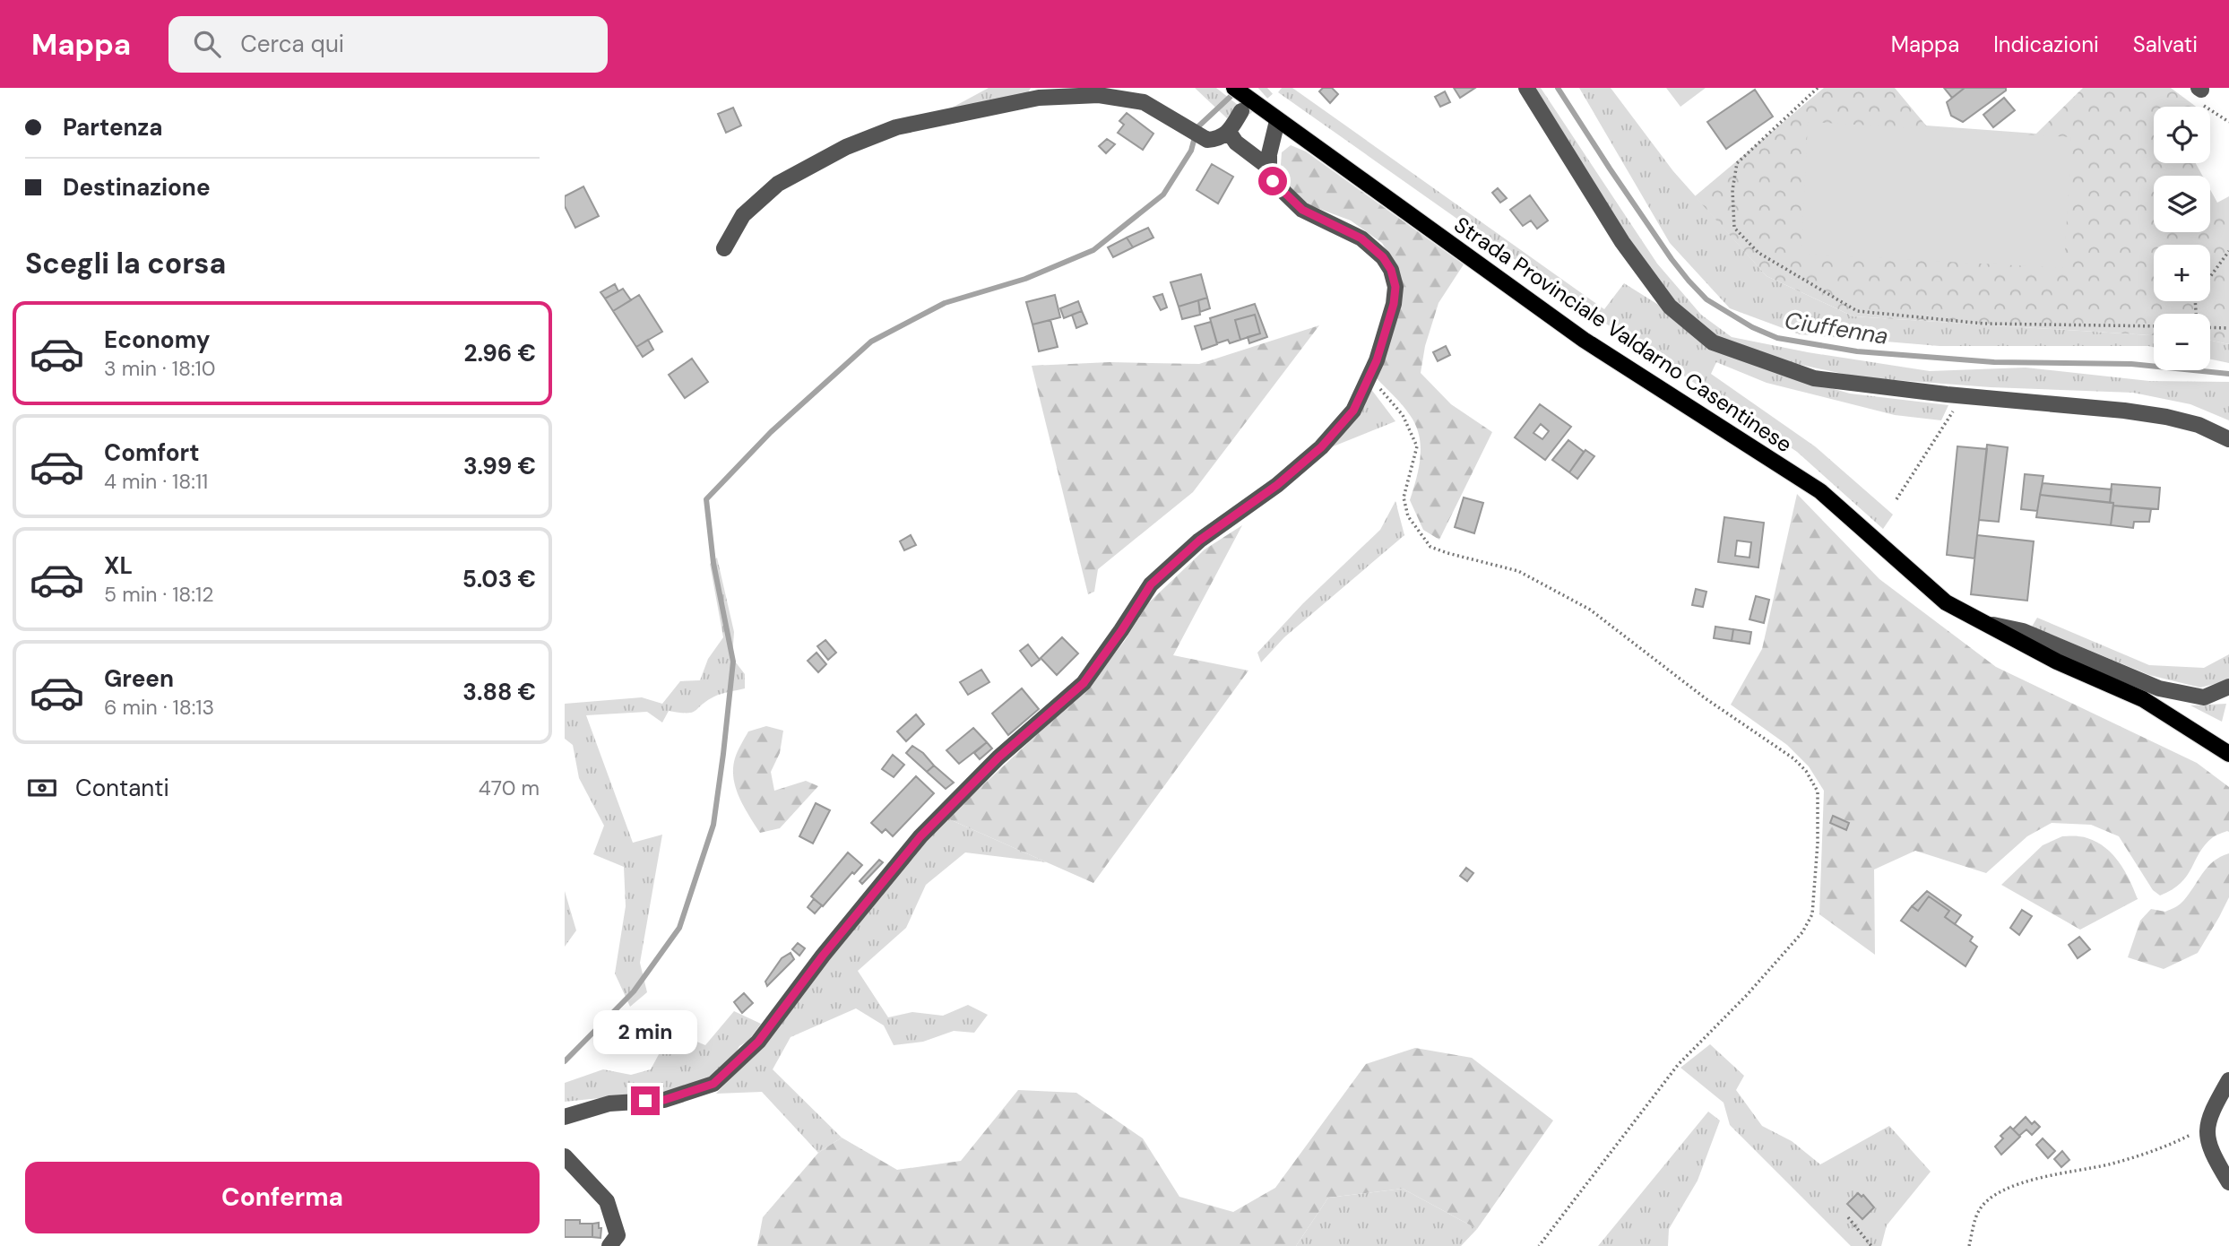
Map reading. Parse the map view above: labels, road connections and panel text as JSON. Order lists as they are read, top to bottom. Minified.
{"streets":{"main road":["Strada Provinciale Valdarno Casentinese"]},"water":["Ciuffenna"],"page":{"header":"Mappa","search":"Cerca qui","nav":["Mappa","Indicazioni","Salvati"],"banner":["Partenza","Destinazione"],"map_buttons":["+","−"],"heading":"Scegli la corsa","list":[{"name":"Economy","note":"3 min · 18:10","value":"2.96 €"},{"name":"Comfort","note":"4 min · 18:11","value":"3.99 €"},{"name":"XL","note":"5 min · 18:12","value":"5.03 €"},{"name":"Green","note":"6 min · 18:13","value":"3.88 €"}],"pay":["Contanti","470 m"],"bubble":"2 min","buttons":"Conferma"}}
